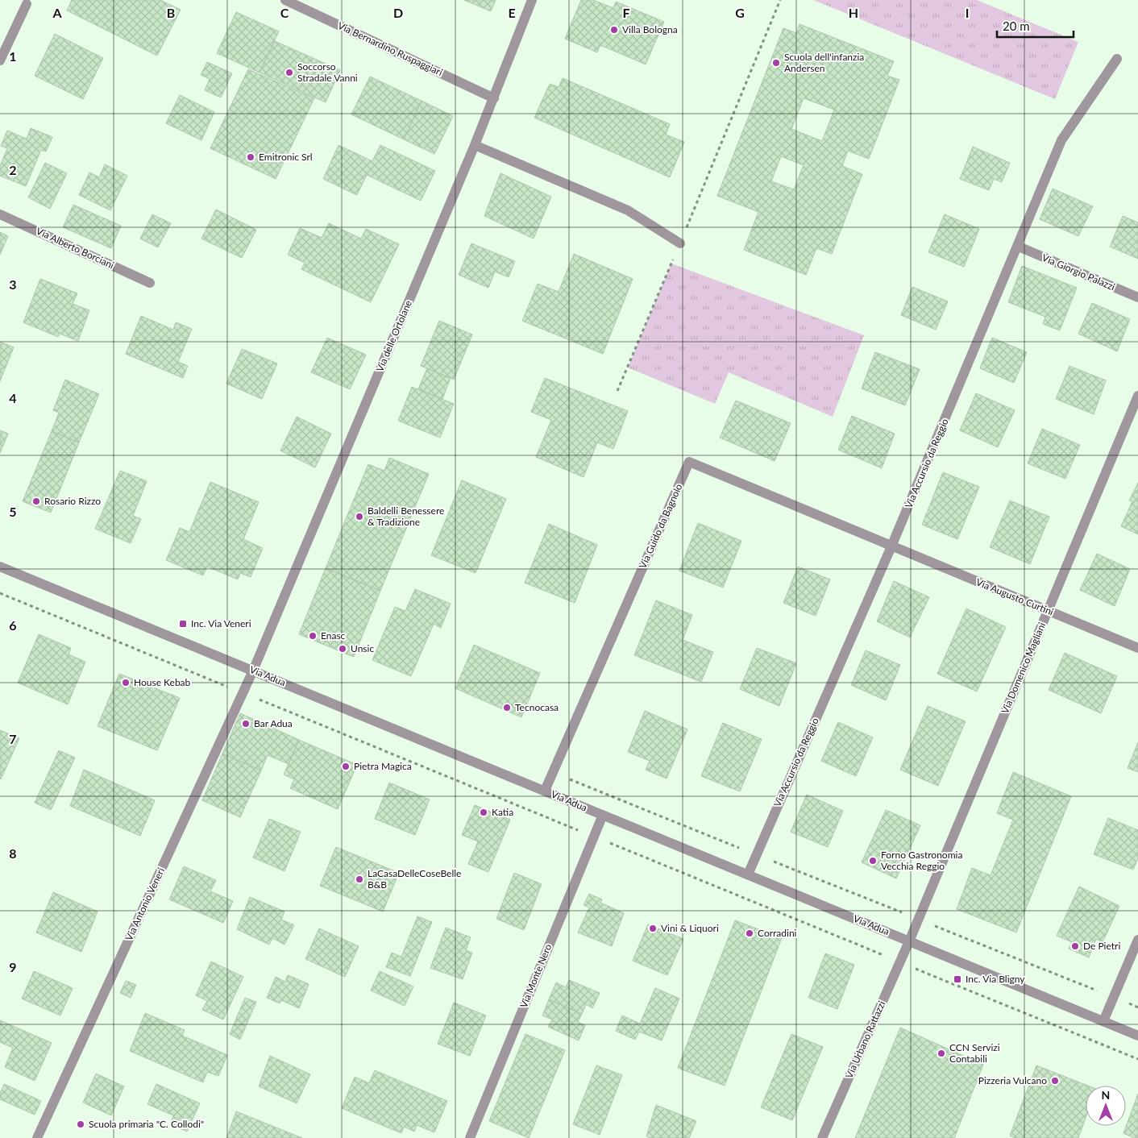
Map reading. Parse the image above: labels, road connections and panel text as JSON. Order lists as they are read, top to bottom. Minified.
{"streets":{"street":["Via Bernardino Ruspaggiari","Via Alberto Borciani","Via Giorgio Palazzi","Via delle Ortolane","Via Accursio da Reggio","Via Guido da Bagnolo","Via Augusto Curtini","Via Domenico Magliani","Via Adua","Via Antonio Veneri","Via Monte Nero","Via Urbano Rattazzi"]},"crossings":[["Via Bernardino Ruspaggiari","Via delle Ortolane"],["Via Giorgio Palazzi","Via Accursio da Reggio"],["Via delle Ortolane","Via Adua"],["Via delle Ortolane","Via Antonio Veneri"],["Via Accursio da Reggio","Via Guido da Bagnolo"],["Via Accursio da Reggio","Via Augusto Curtini"],["Via Accursio da Reggio","Via Adua"],["Via Guido da Bagnolo","Via Augusto Curtini"],["Via Guido da Bagnolo","Via Adua"],["Via Augusto Curtini","Via Domenico Magliani"],["Via Domenico Magliani","Via Adua"],["Via Domenico Magliani","Via Urbano Rattazzi"],["Via Adua","Via Antonio Veneri"],["Via Adua","Via Monte Nero"],["Via Adua","Via Urbano Rattazzi"]],"places":{"other":["Villa Bologna","Scuola dell'infanzia Andersen","Soccorso Stradale Vanni","Emitronic Srl","Rosario Rizzo","Baldelli Benessere & Tradizione","Enasc","Unsic","House Kebab","Tecnocasa","Bar Adua","Pietra Magica","Katia","Forno Gastronomia Vecchia Reggio","LaCasaDelleCoseBelle B&B","Vini & Liquori","Corradini","De Pietri","CCN Servizi Contabili","Pizzeria Vulcano","Scuola primaria \"C. Collodi\""],"transit":["Inc. Via Veneri","Inc. Via Bligny"]},"scale_bar":"20 m","north":"top","grid":{"columns":["A","B","C","D","E","F","G","H","I"],"rows":["1","2","3","4","5","6","7","8","9"]}}
